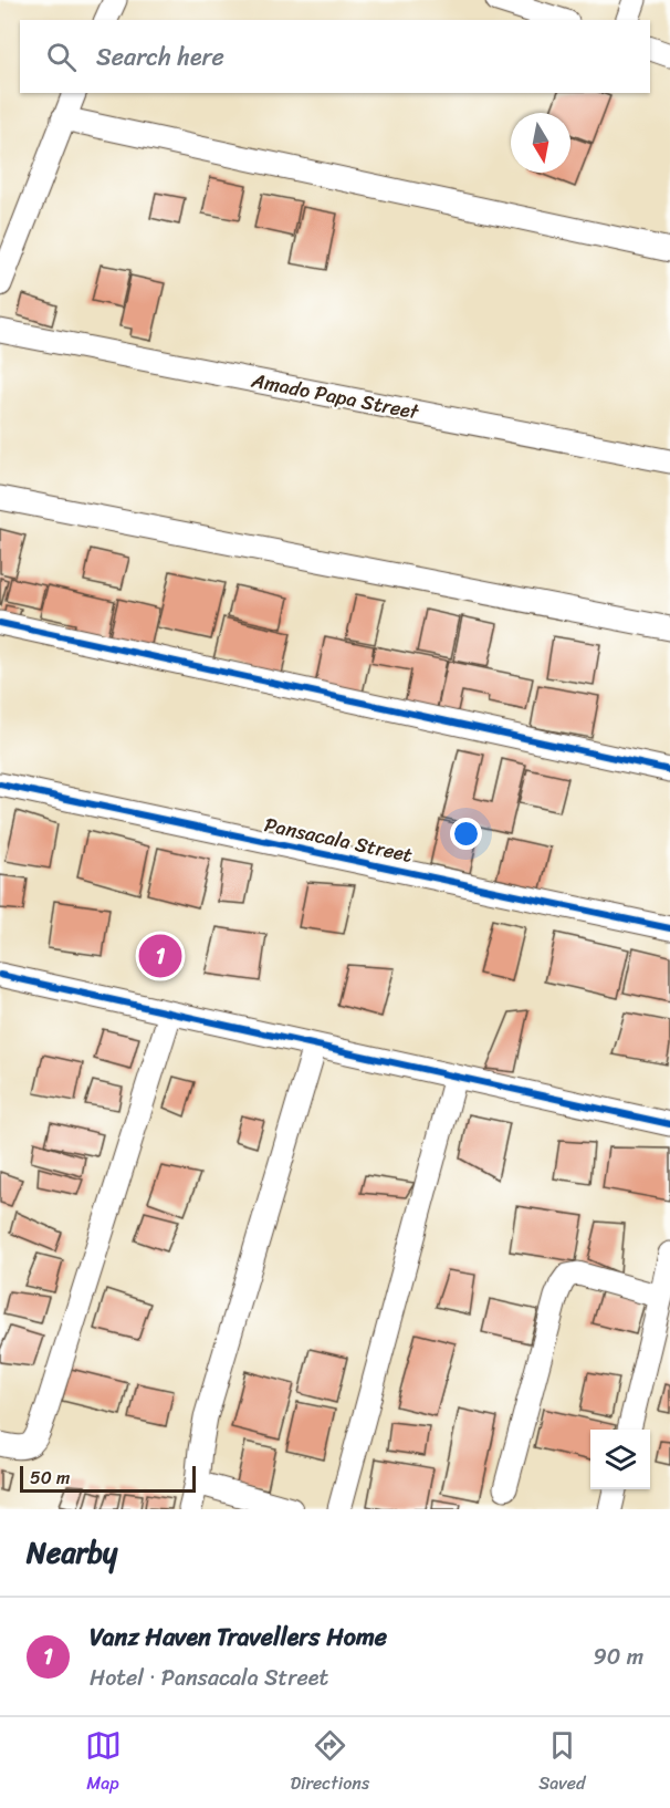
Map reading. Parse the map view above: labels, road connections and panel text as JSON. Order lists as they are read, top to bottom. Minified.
{"streets":{"street":["Amado Papa Street","Pansacala Street"]},"scale_bar":"50 m","north":"bottom","page":{"search":"Search here","pins":"1","scale":"50 m","heading":"Nearby","list":[{"mark":"1","name":"Vanz Haven Travellers Home","note":"Hotel · Pansacala Street","value":"90 m"}],"nav":["Map","Directions","Saved"]}}
